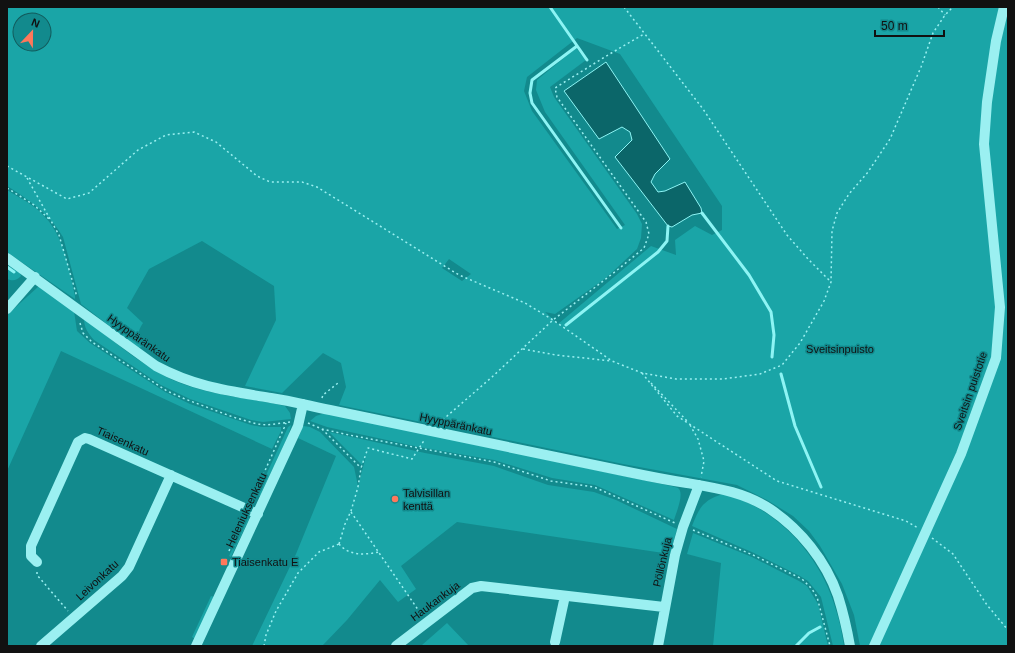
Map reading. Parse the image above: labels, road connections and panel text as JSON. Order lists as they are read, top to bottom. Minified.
{"streets":{"street":["Hyyppäränkatu","Sveitsin puistotie","Tiaisenkatu","Heleniuksenkatu","Pöllönkuja","Leivonkatu","Haukankuja"]},"crossings":[["Hyyppäränkatu","Heleniuksenkatu"],["Hyyppäränkatu","Pöllönkuja"],["Tiaisenkatu","Heleniuksenkatu"],["Tiaisenkatu","Leivonkatu"],["Pöllönkuja","Haukankuja"]],"parks":["Sveitsinpuisto"],"places":{"other":["Talvisillan kenttä"],"transit":["Tiaisenkatu E"]},"scale_bar":"50 m","north":"top"}
